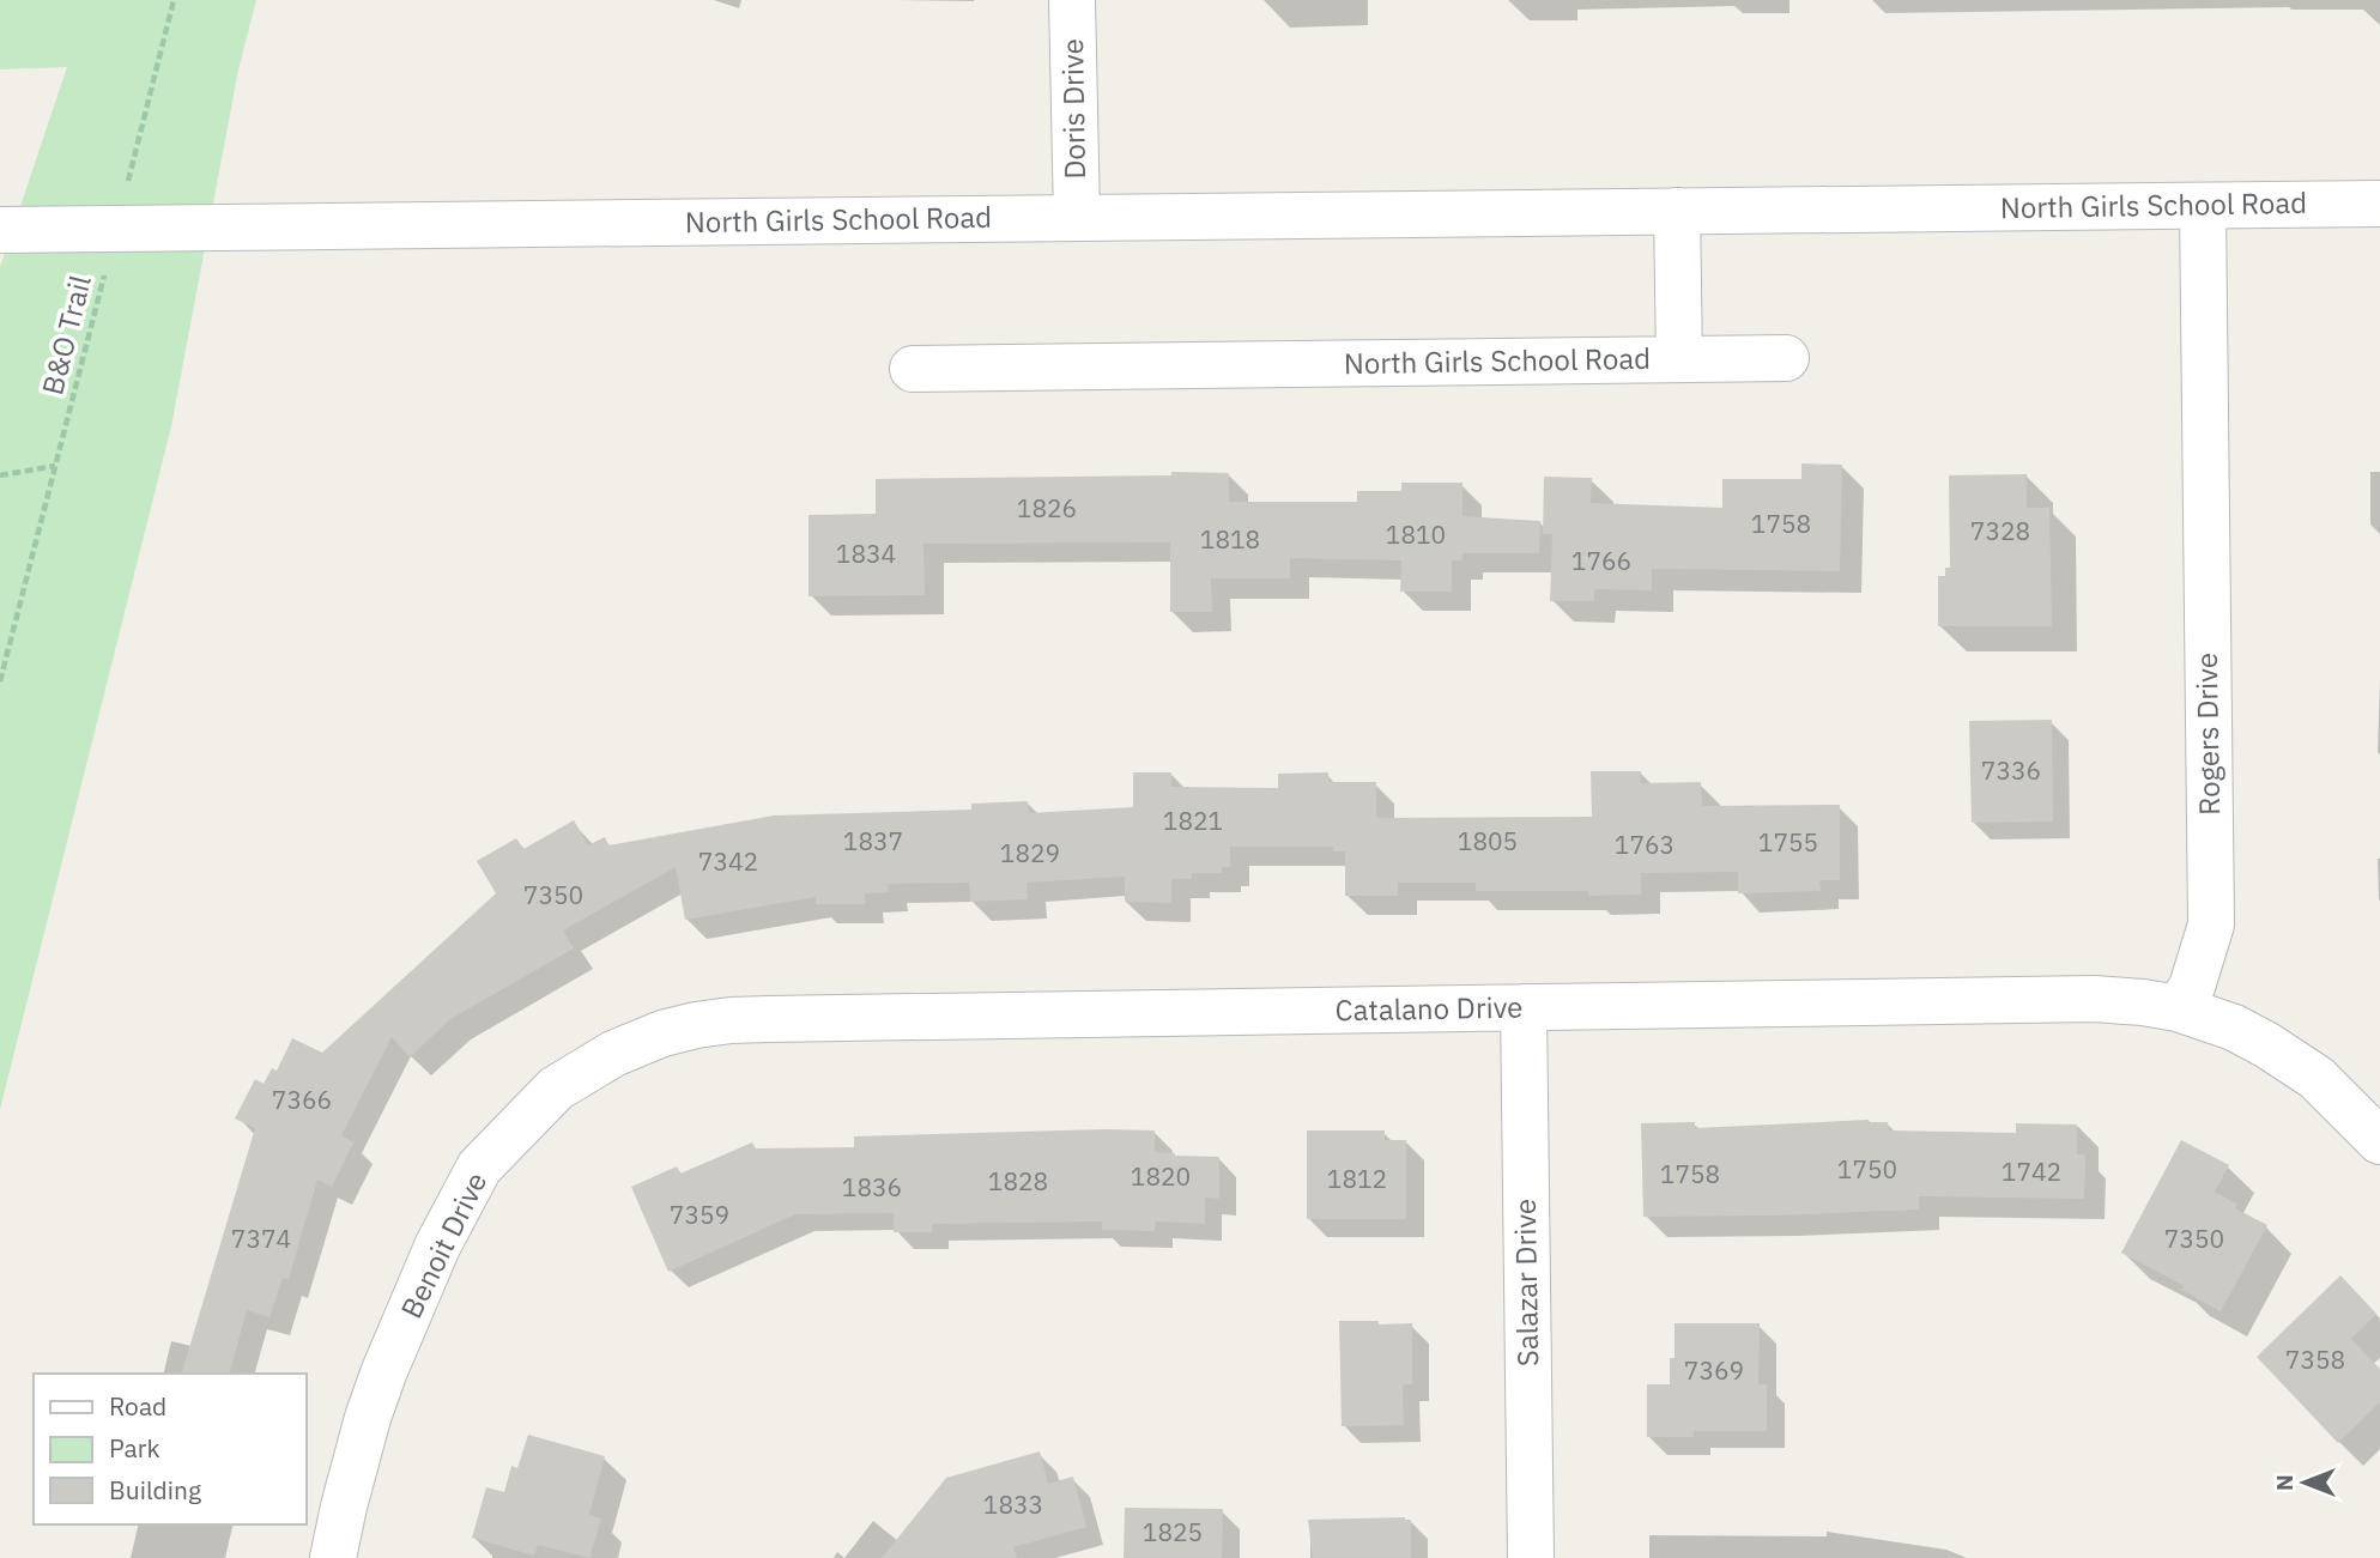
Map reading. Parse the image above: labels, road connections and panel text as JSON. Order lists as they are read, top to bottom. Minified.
{"streets":{"street":["Doris Drive","North Girls School Road","Rogers Drive","Catalano Drive","Benoit Drive","Salazar Drive"],"path":["B&O Trail"]},"crossings":[["Doris Drive","North Girls School Road"],["North Girls School Road","B&O Trail"],["North Girls School Road","Rogers Drive"],["Rogers Drive","Catalano Drive"],["Catalano Drive","Benoit Drive"],["Catalano Drive","Salazar Drive"]],"house_numbers":["1826","1758","7328","1810","1818","1834","1766","7336","1821","1837","1805","1755","1763","1829","7342","7350","7366","1750","1742","1758","1820","1812","1828","1836","7359","7374","7350","7358","7369","1833","1825"],"legend":["Road","Park","Building"],"north":"left"}
